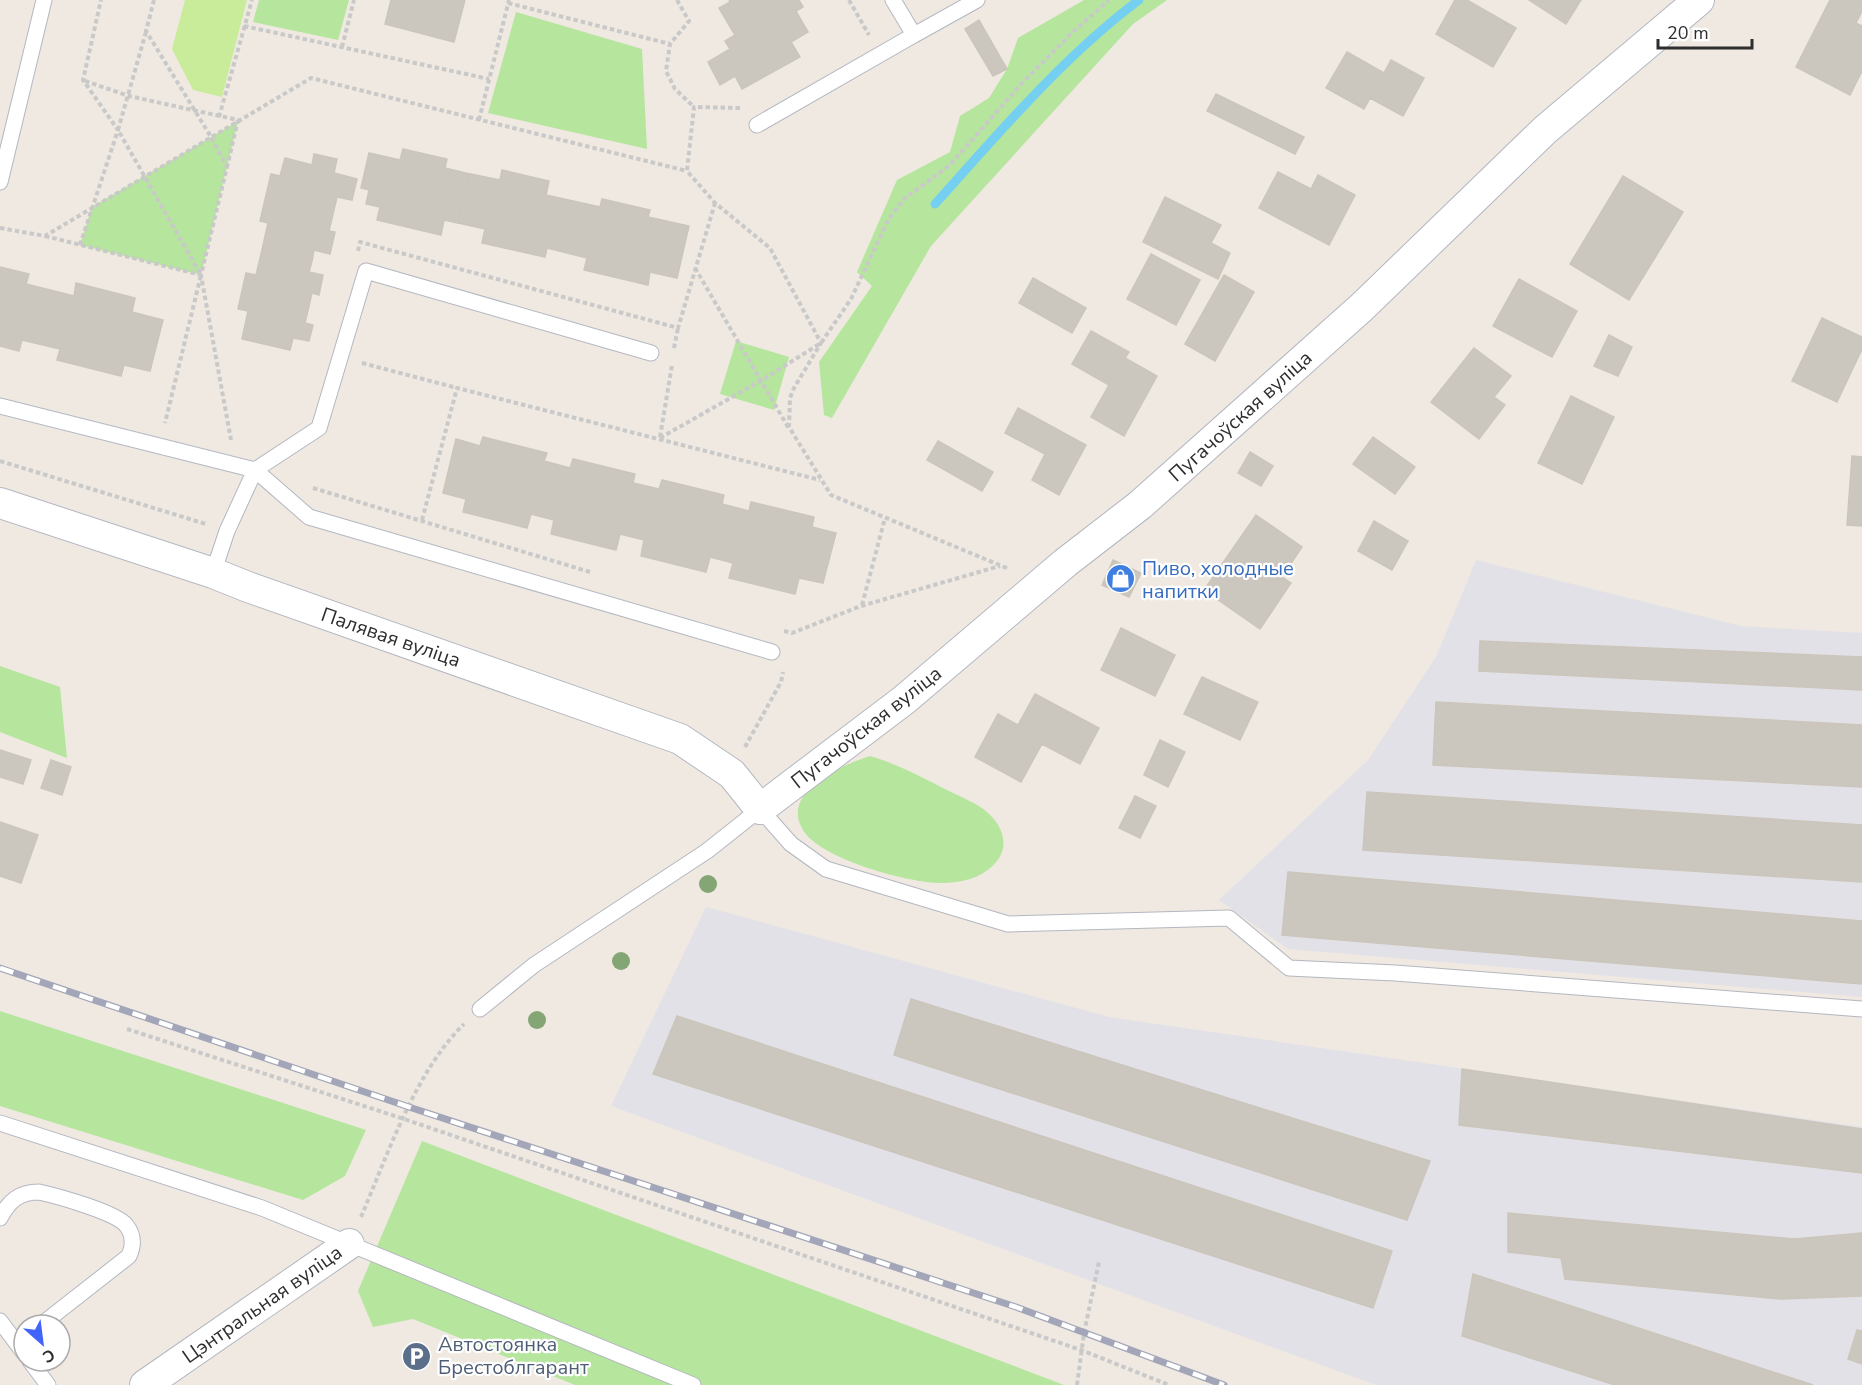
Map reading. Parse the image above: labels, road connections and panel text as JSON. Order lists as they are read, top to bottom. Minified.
{"streets":{"street":["Пугачоўская вуліца","Палявая вуліца","Цэнтральная вуліца"]},"crossings":[["Пугачоўская вуліца","Палявая вуліца"]],"places":{"shop":["Пиво, холодные напитки"],"parking":["Автостоянка Брестоблгарант"]},"scale_bar":"20 m","north":"bottom right"}
